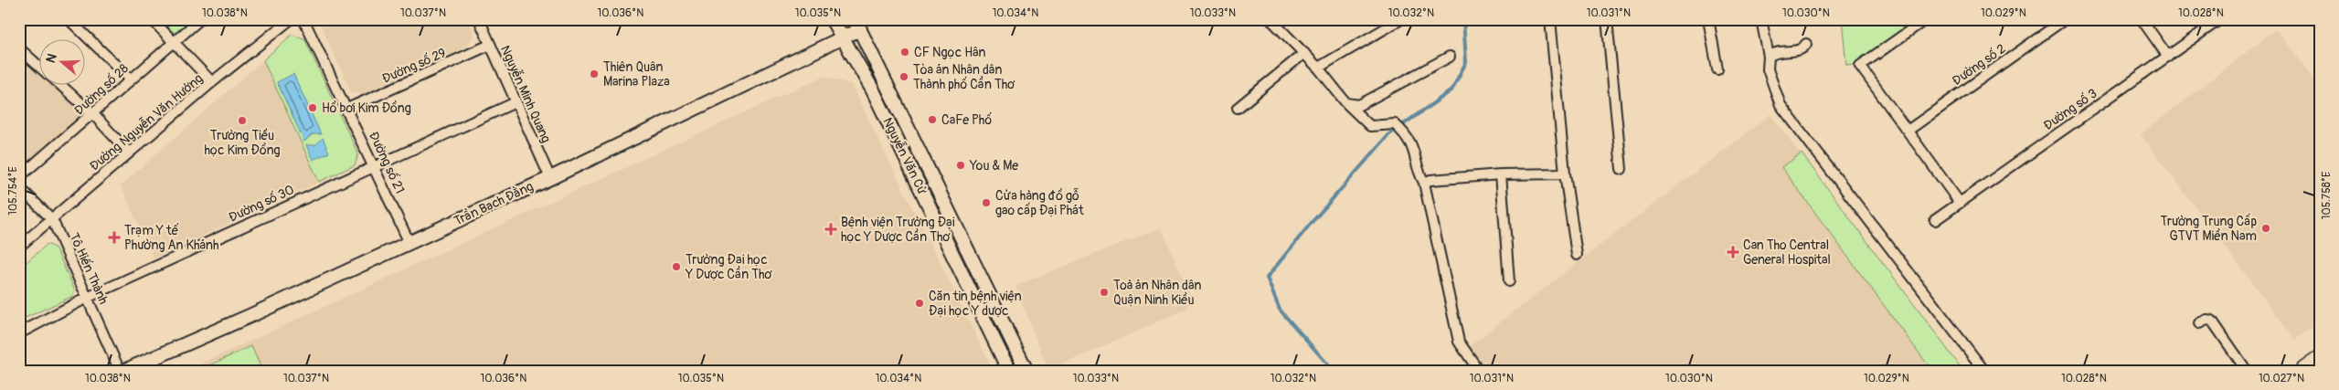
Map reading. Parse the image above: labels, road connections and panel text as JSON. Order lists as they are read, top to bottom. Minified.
{"streets":{"street":["Đường số 2","Đường số 29","Đường số 28","Nguyễn Minh Quang","Đường số 3","Đường Nguyễn Văn Hưởng","Nguyễn Văn Cừ","Đường số 21","Đường số 30","Trần Bạch Đằng","Tô Hiến Thành"]},"crossings":[["Đường số 29","Nguyễn Minh Quang"],["Đường số 29","Đường số 21"],["Nguyễn Minh Quang","Đường số 30"],["Nguyễn Minh Quang","Trần Bạch Đằng"],["Đường Nguyễn Văn Hưởng","Tô Hiến Thành"],["Nguyễn Văn Cừ","Trần Bạch Đằng"],["Đường số 21","Đường số 30"],["Đường số 21","Trần Bạch Đằng"],["Đường số 30","Tô Hiến Thành"]],"places":{"other":["CF Ngọc Hân","Thiên Quân Marina Plaza","Tòa án Nhân dân Thành phố Cần Thơ","Hồ bơi Kim Đồng","CaFe Phố","Trường Tiểu học Kim Đồng","You & Me","Cửa hàng đồ gỗ gao cấp Đại Phát","Trường Trung Cấp GTVT Miền Nam","Trường Đại học Y Dược Cần Thơ","Toà án Nhân dân Quận Ninh Kiều","Căn tin bệnh viện Đại học Y dược"],"health":["Bệnh viện Trường Đại học Y Dược Cần Thơ","Trạm Y tế Phường An Khánh","Can Tho Central General Hospital"]},"north":"left","coordinates":["10.038°N","10.037°N","10.036°N","10.035°N","10.034°N","10.033°N","10.032°N","10.031°N","10.030°N","10.029°N","10.028°N","105.754°E","105.758°E","10.027°N"]}
